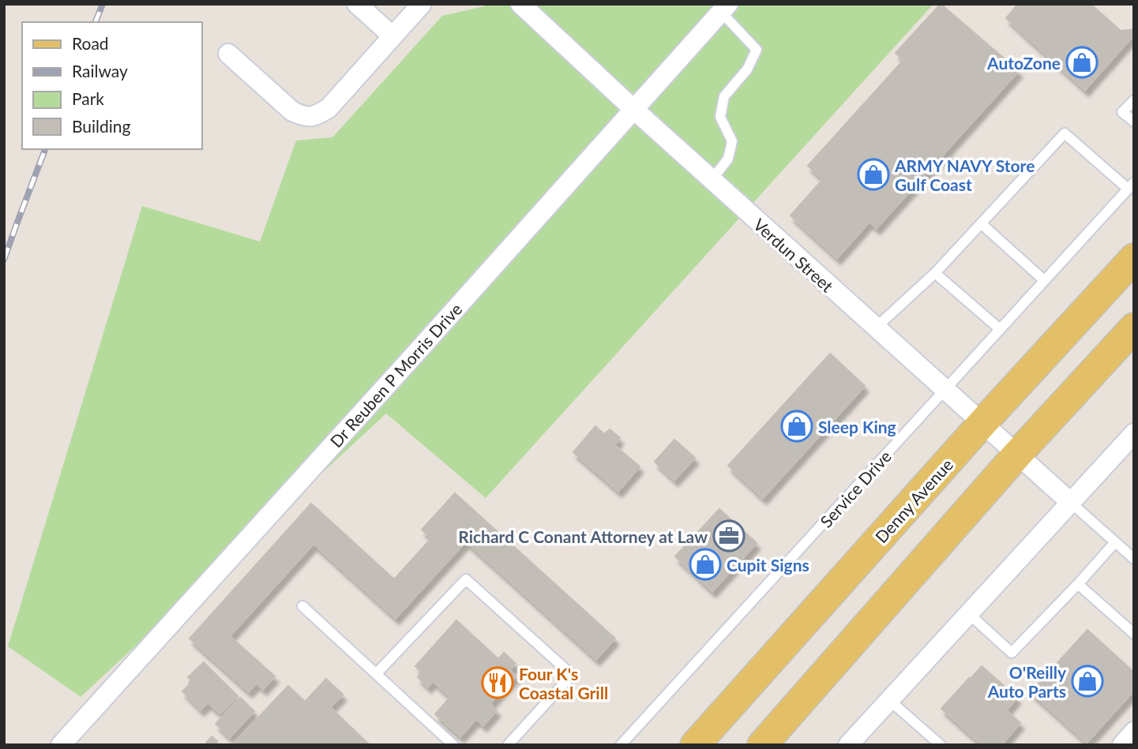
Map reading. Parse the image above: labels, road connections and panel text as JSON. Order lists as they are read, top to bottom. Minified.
{"streets":{"main road":["Denny Avenue"],"street":["Verdun Street","Dr Reuben P Morris Drive"],"lane":["Service Drive"]},"crossings":[["Verdun Street","Dr Reuben P Morris Drive"],["Verdun Street","Service Drive"],["Verdun Street","Denny Avenue"]],"places":{"shop":["AutoZone","ARMY NAVY Store Gulf Coast","Sleep King","Cupit Signs","O'Reilly Auto Parts"],"office":["Richard C Conant Attorney at Law"],"restaurant":["Four K's Coastal Grill"]},"legend":["Road","Railway","Park","Building"]}
